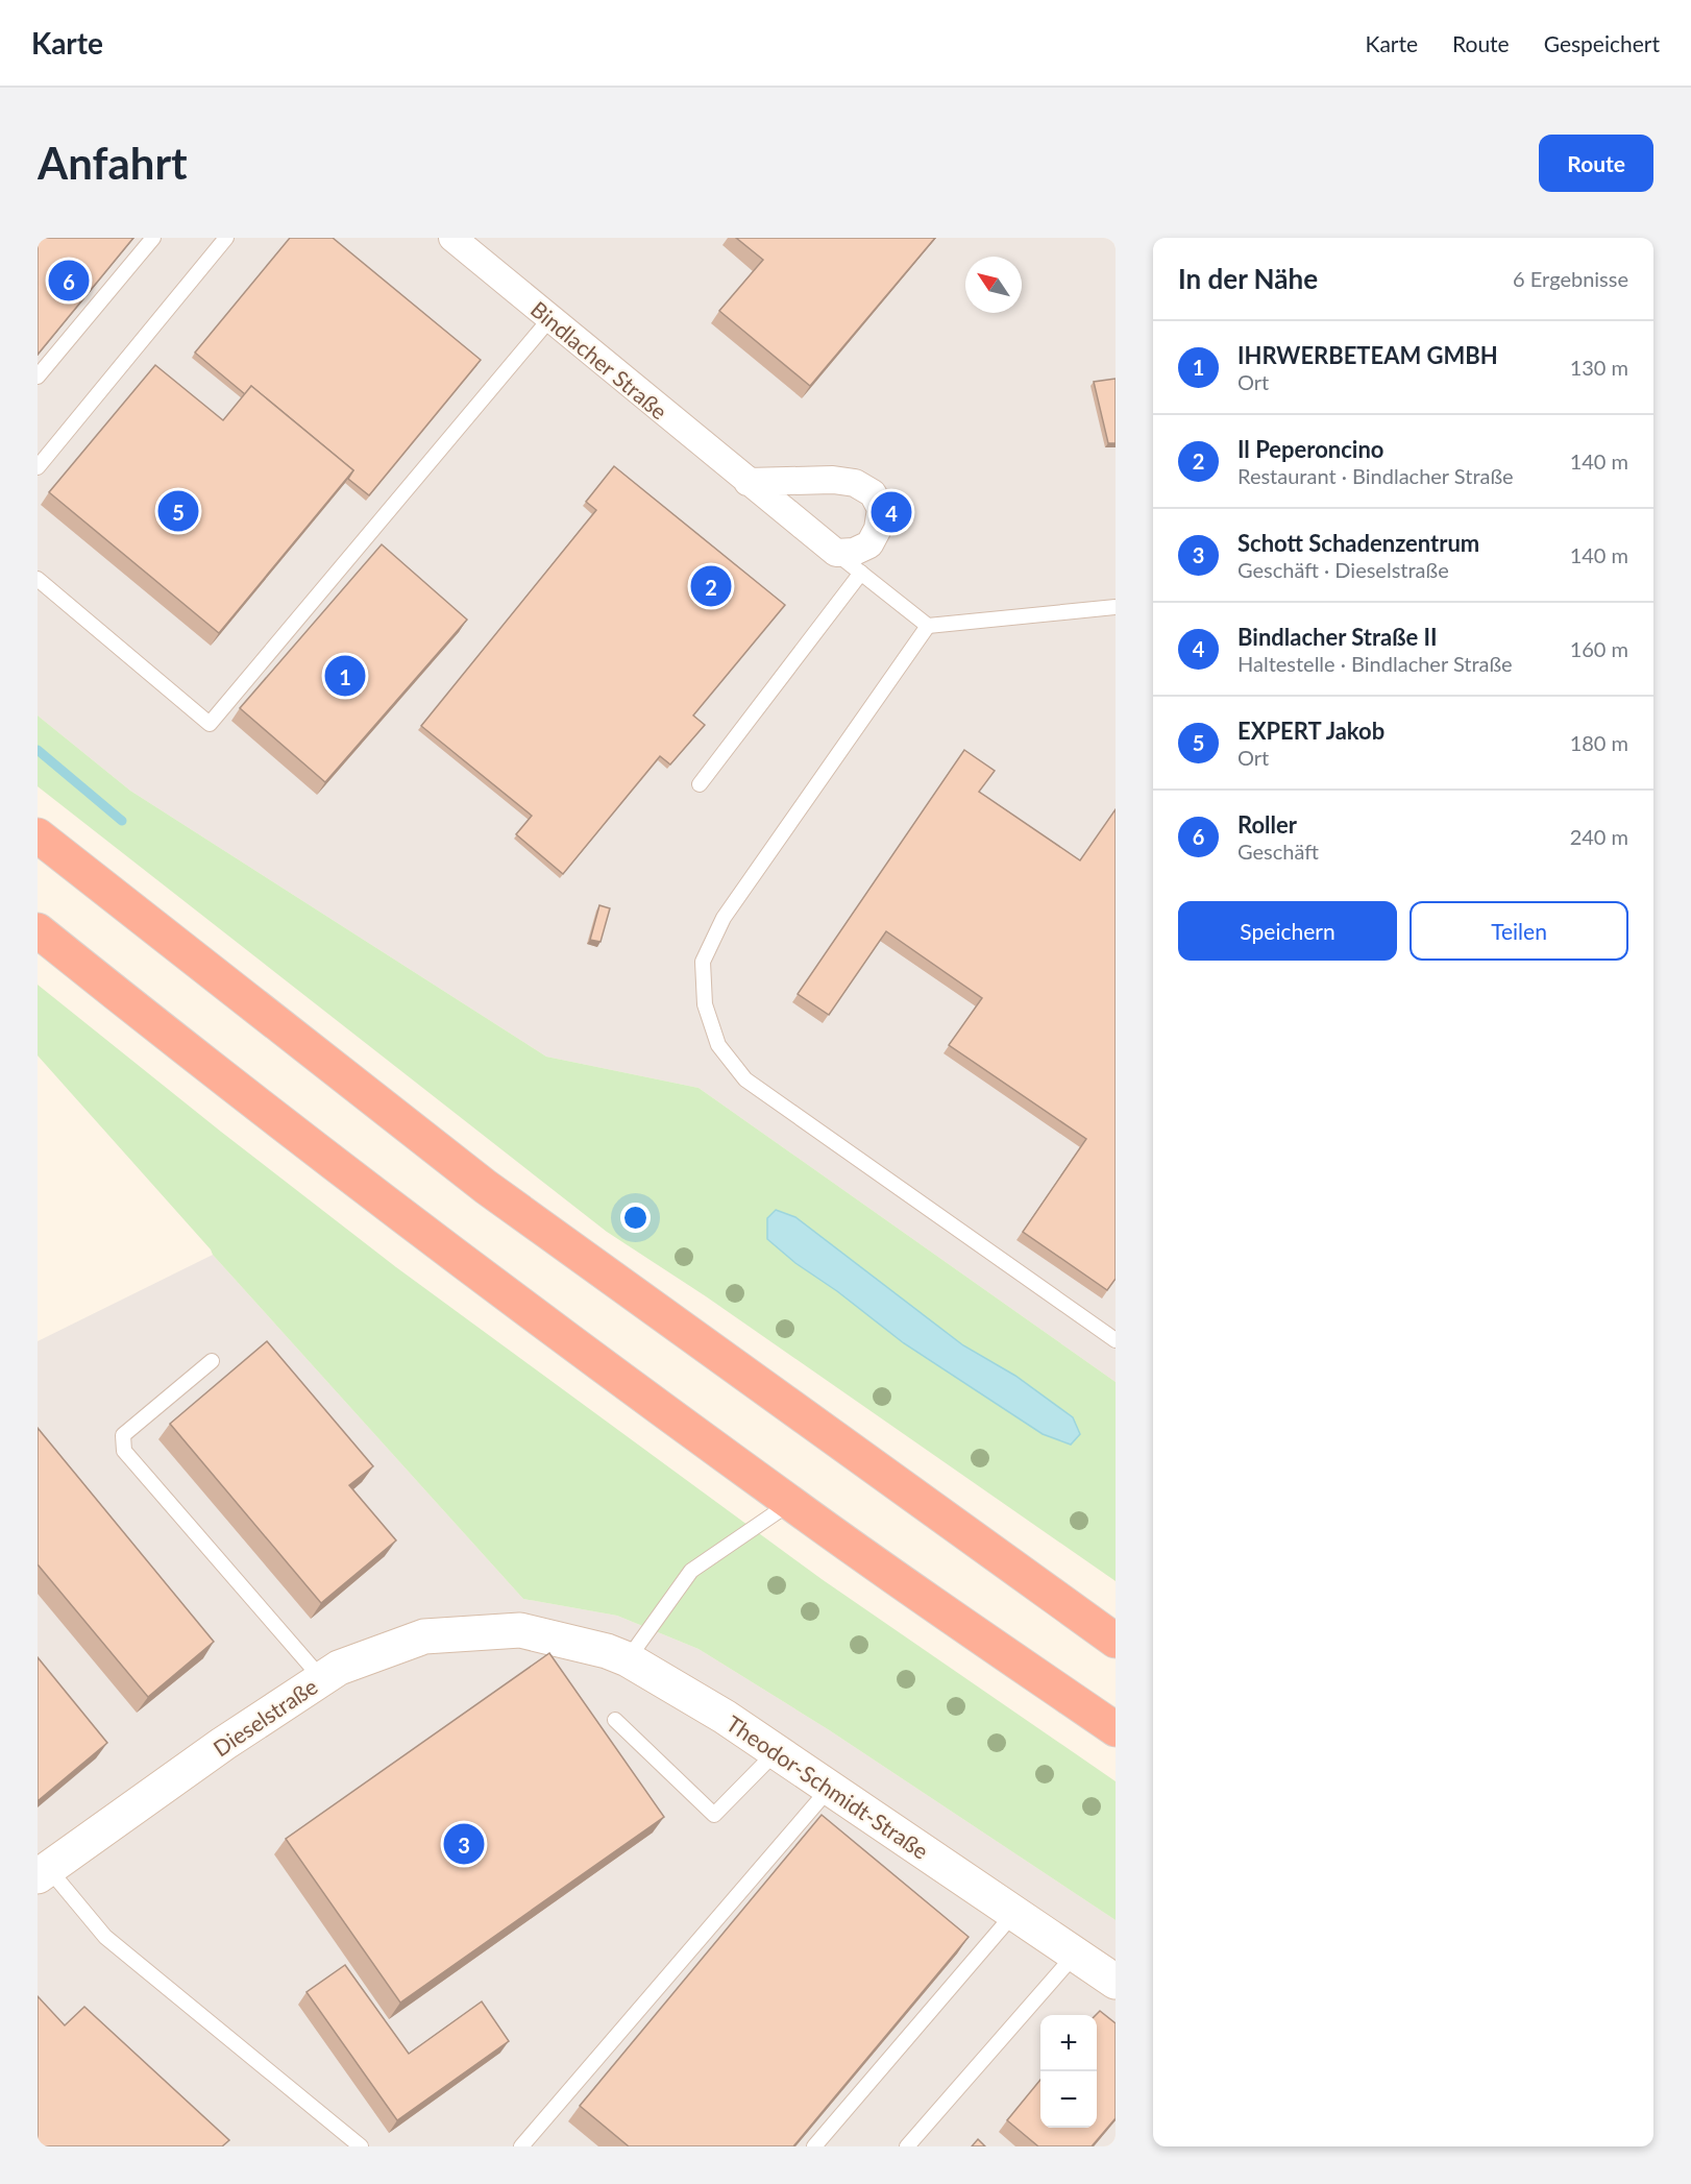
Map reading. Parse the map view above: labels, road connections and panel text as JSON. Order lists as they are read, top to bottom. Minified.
{"streets":{"street":["Bindlacher Straße","Dieselstraße","Theodor-Schmidt-Straße"]},"crossings":[["Dieselstraße","Theodor-Schmidt-Straße"]],"north":"top left","page":{"header":"Karte","nav":["Karte","Route","Gespeichert"],"buttons":["Route",["Speichern","Teilen"]],"title":"Anfahrt","heading":["In der Nähe","6 Ergebnisse"],"pins":["6","5","4","2","1","3"],"list":[{"mark":"1","name":"IHRWERBETEAM GMBH","note":"Ort","value":"130 m"},{"mark":"2","name":"Il Peperoncino","note":"Restaurant · Bindlacher Straße","value":"140 m"},{"mark":"3","name":"Schott Schadenzentrum","note":"Geschäft · Dieselstraße","value":"140 m"},{"mark":"4","name":"Bindlacher Straße II","note":"Haltestelle · Bindlacher Straße","value":"160 m"},{"mark":"5","name":"EXPERT Jakob","note":"Ort","value":"180 m"},{"mark":"6","name":"Roller","note":"Geschäft","value":"240 m"}],"map_buttons":["+","−"]}}
